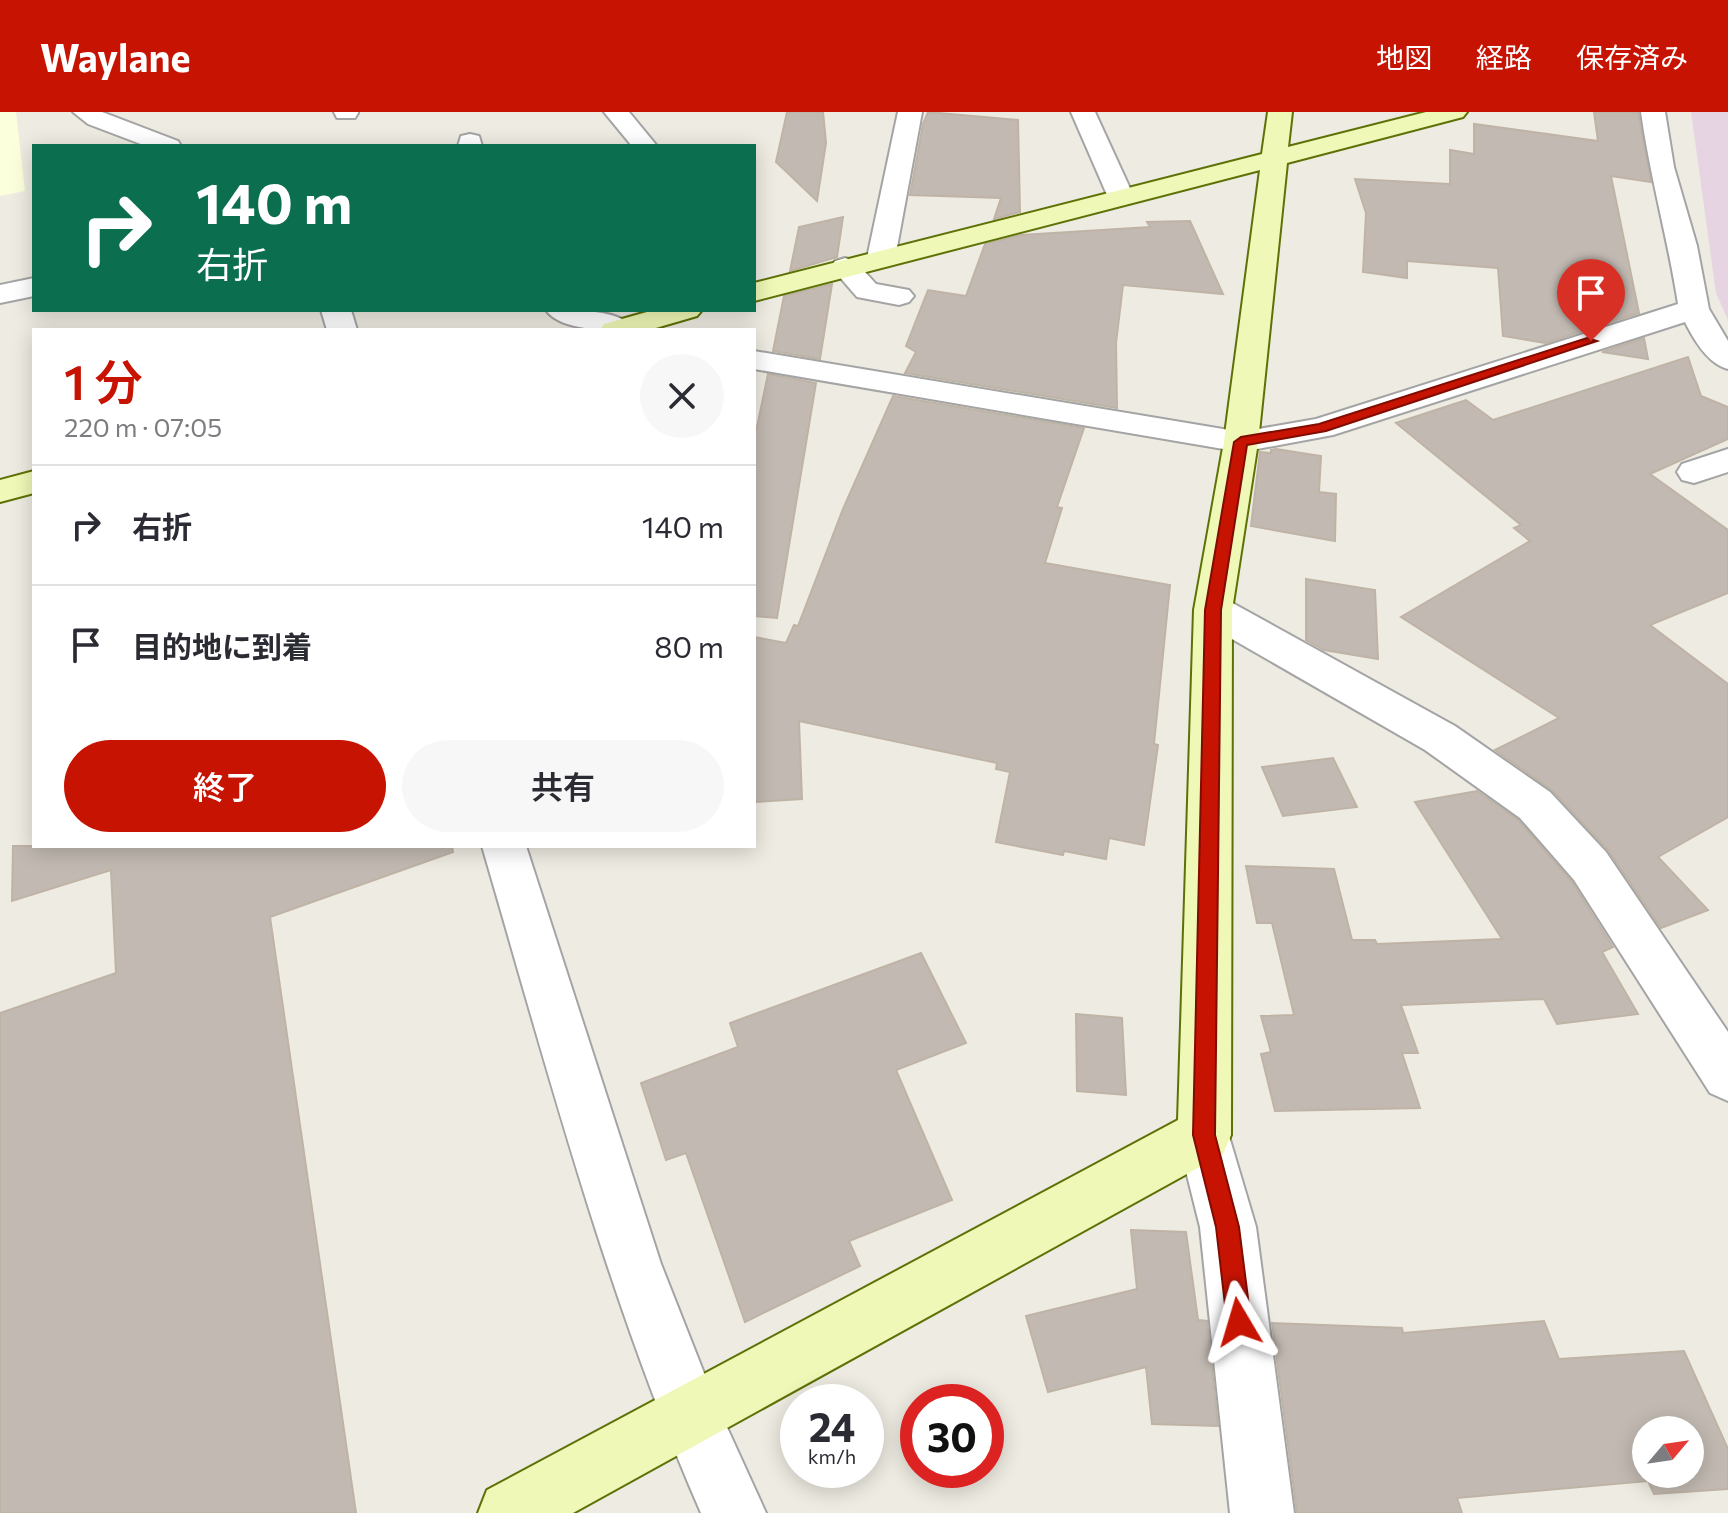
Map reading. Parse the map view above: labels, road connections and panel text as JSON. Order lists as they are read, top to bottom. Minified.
{"north":"top right","page":{"header":"Waylane","nav":["地図","経路","保存済み"],"turn":["140 m","右折"],"heading":["1 分","220 m · 07:05"],"list":[{"name":"右折","value":"140 m"},{"name":"目的地に到着","value":"80 m"}],"buttons":["終了","共有"],"speed":"24 km/h","limit":"30"}}
